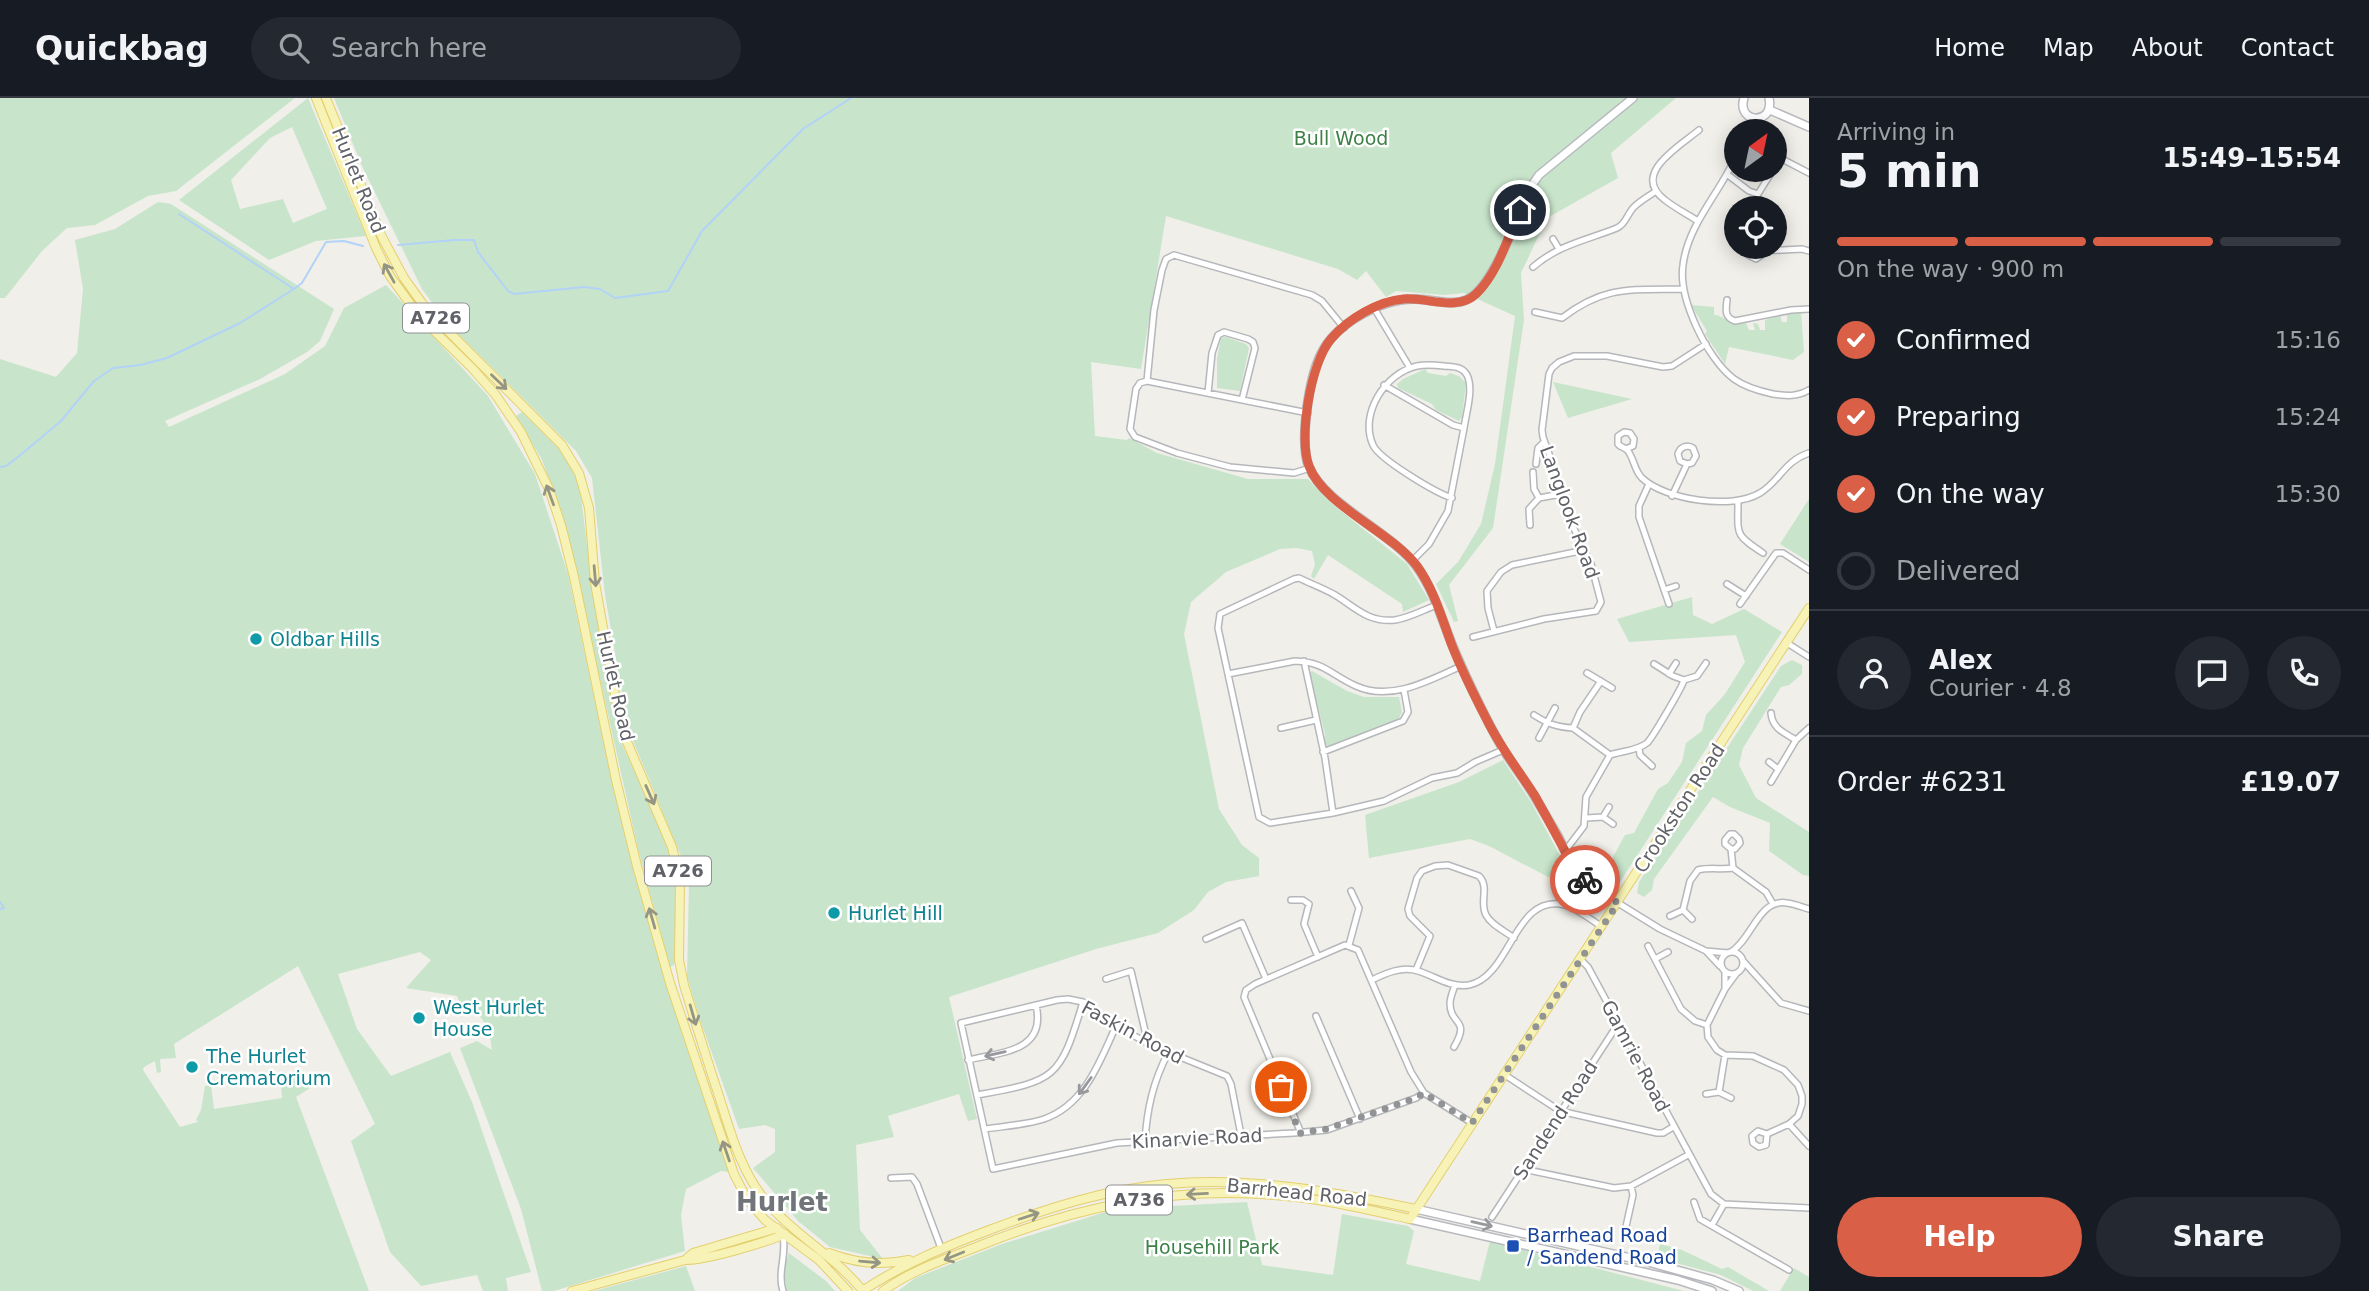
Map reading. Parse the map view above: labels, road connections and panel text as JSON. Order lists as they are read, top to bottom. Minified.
{"streets":{"main road":["Hurlet Road","A726","Crookston Road","Barrhead Road","A736"],"street":["Langlook Road","Faskin Road","Gamrie Road","Sandend Road","Kinarvie Road"]},"crossings":[["Hurlet Road","Barrhead Road"],["Hurlet Road","A736"],["Crookston Road","Gamrie Road"],["Crookston Road","Barrhead Road"],["Faskin Road","Kinarvie Road"],["Gamrie Road","Sandend Road"],["Barrhead Road","A736"]],"districts":["Hurlet"],"parks":["Bull Wood","Househill Park"],"places":{"other":["Oldbar Hills","Hurlet Hill","West Hurlet House","The Hurlet Crematorium"],"transit":["Barrhead Road / Sandend Road"]},"north":"top right","page":{"header":"Quickbag","search":"Search here","nav":["Home","Map","About","Contact"],"heading":["5 min","Arriving in","15:49–15:54"],"panel":["Alex","Courier · 4.8","Order #6231","£19.07"],"bar":"On the way · 900 m","list":[["Confirmed","15:16"],["Preparing","15:24"],["On the way","15:30"],"Delivered"],"buttons":["Help","Share"]}}
